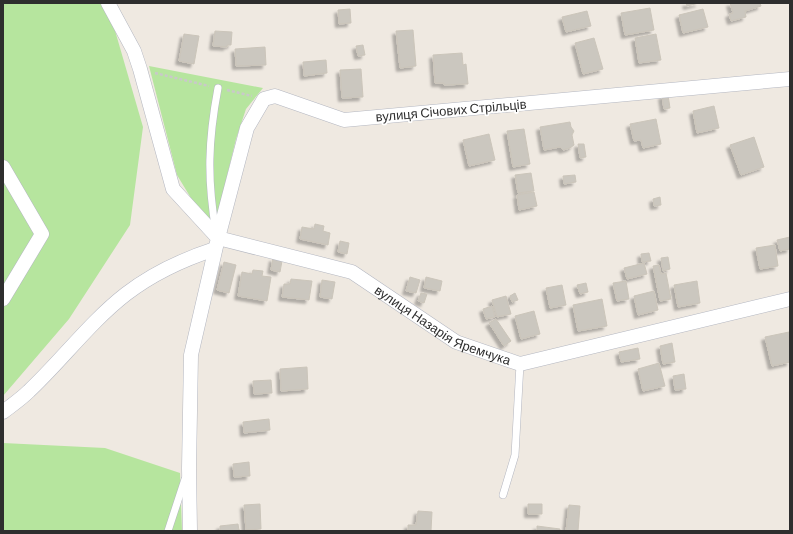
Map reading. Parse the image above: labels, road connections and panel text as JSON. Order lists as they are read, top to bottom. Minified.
{"streets":{"street":["вулиця Січових Стрільців","вулиця Назарія Яремчука"]}}
